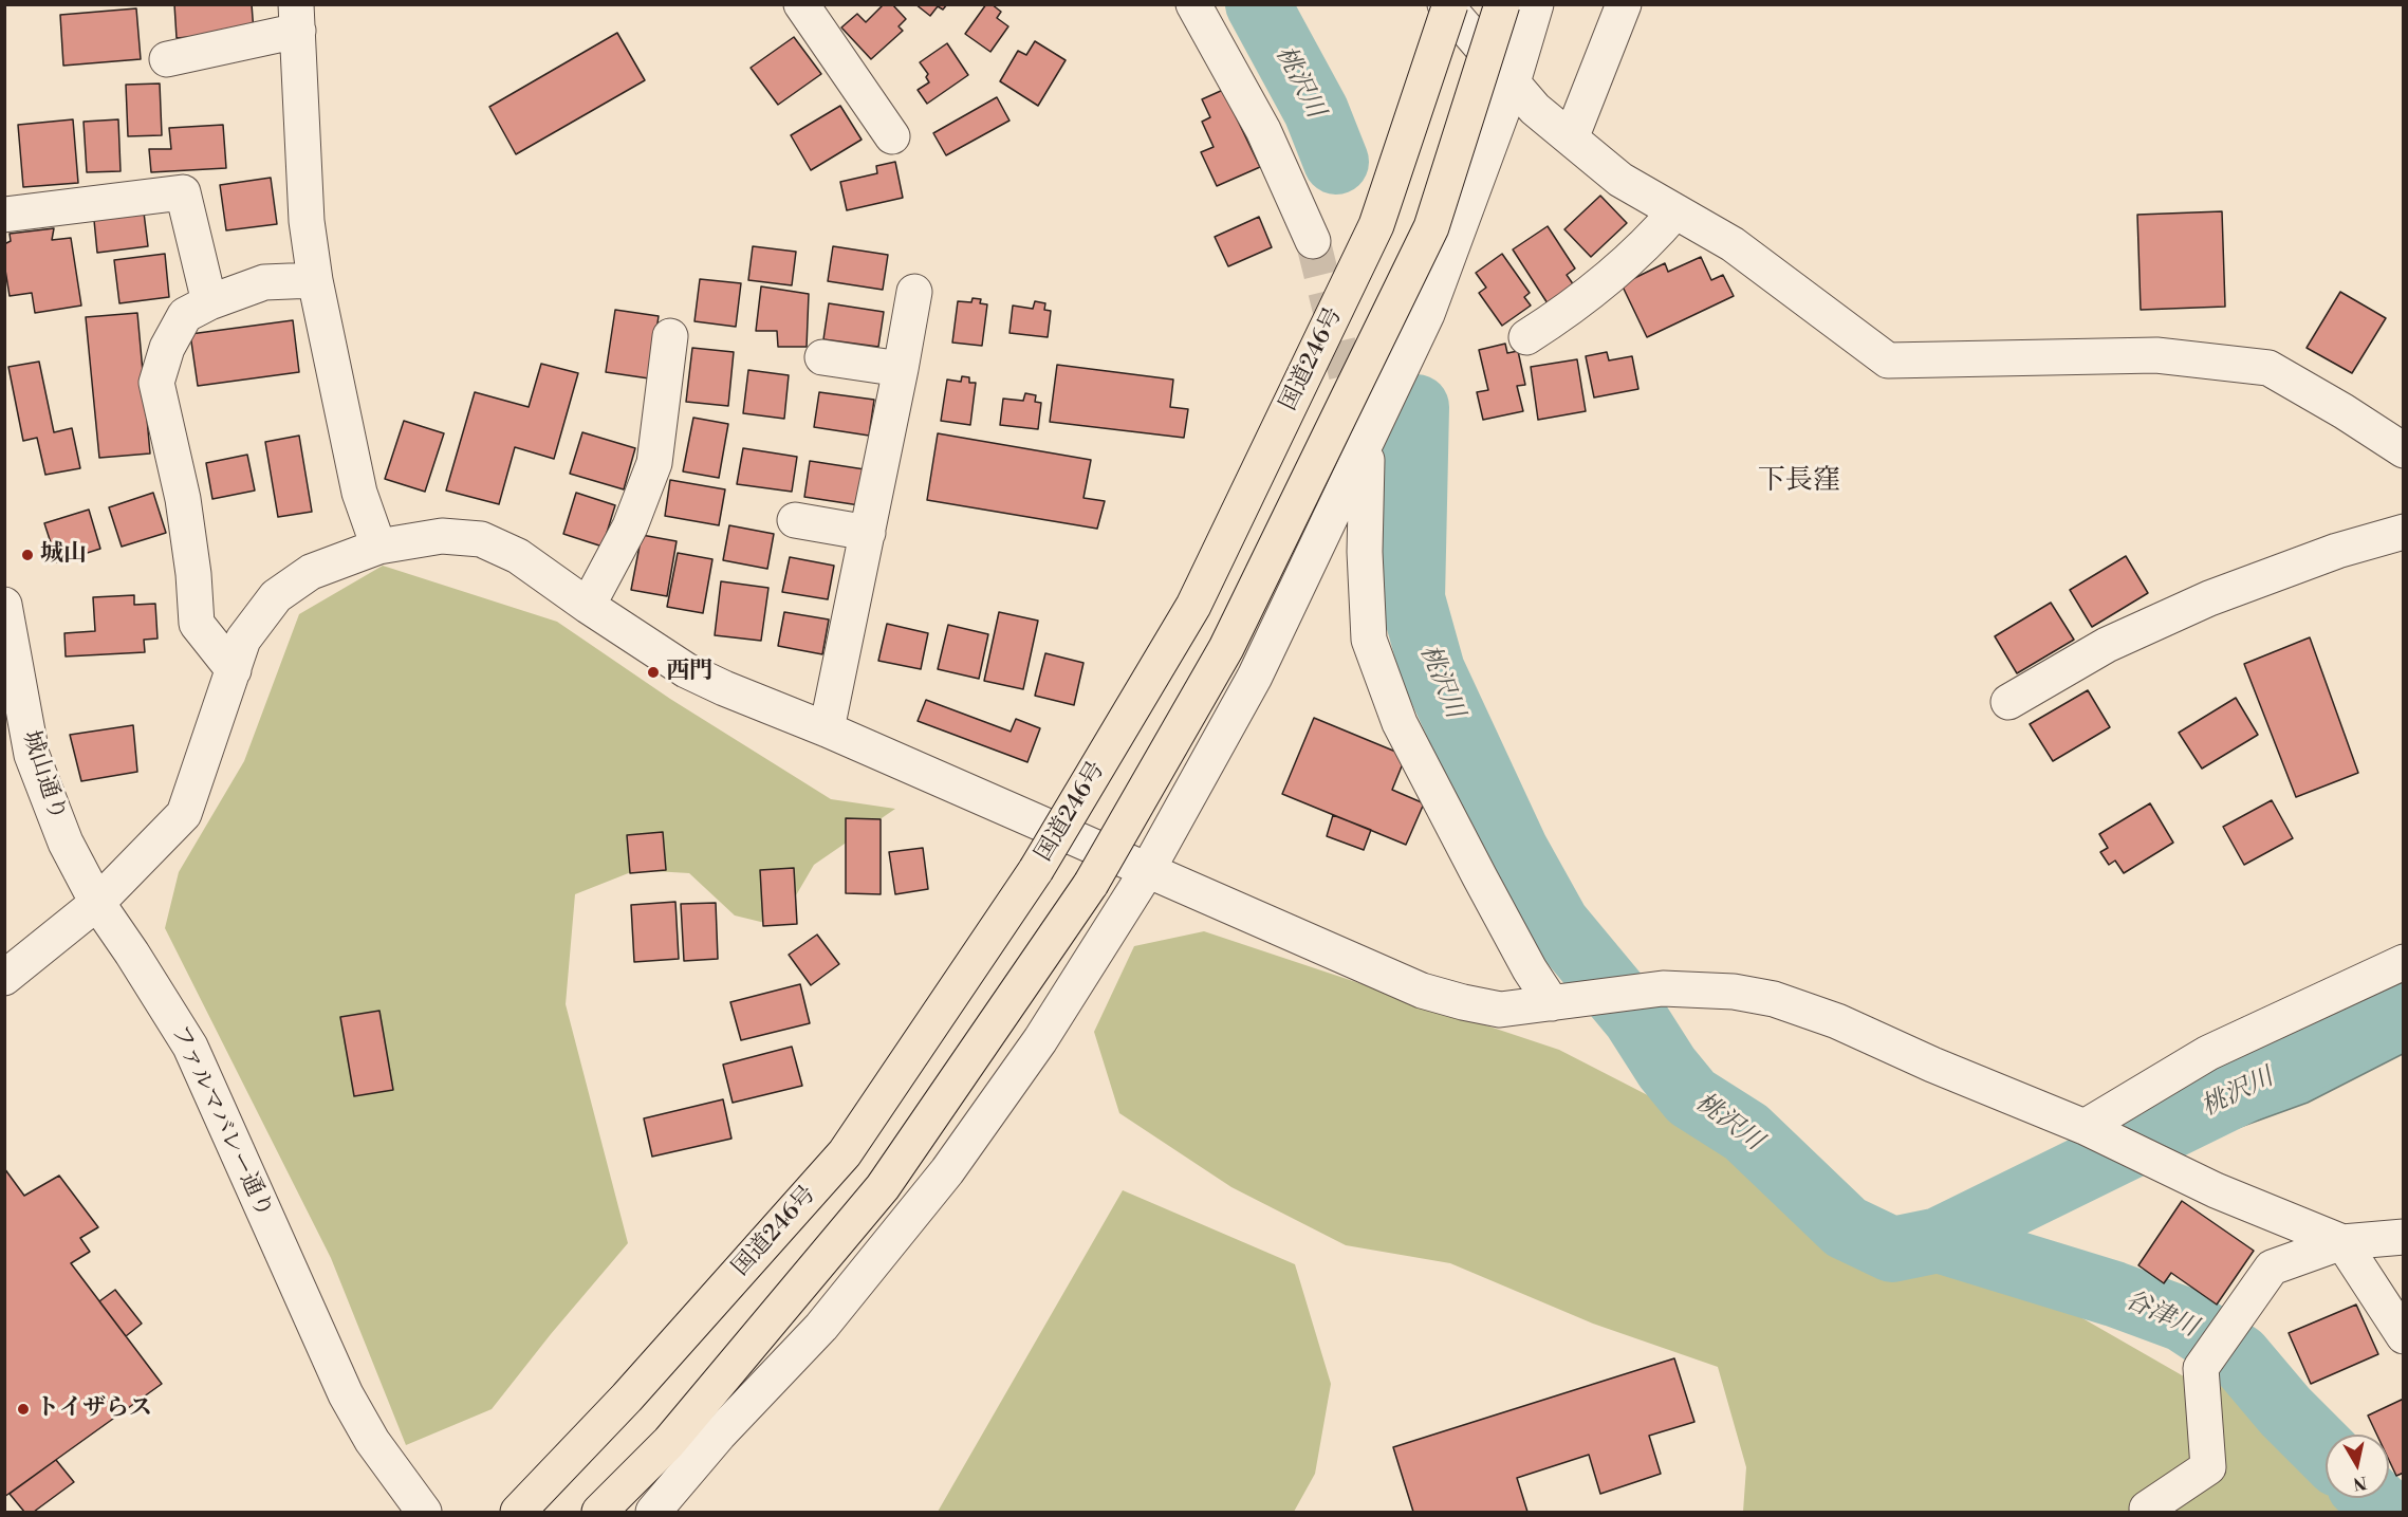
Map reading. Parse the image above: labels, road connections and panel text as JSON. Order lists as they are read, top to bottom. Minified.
{"streets":{"highway":["国道246号"],"street":["城山通り","ファルマバレー通り"]},"crossings":[["城山通り","ファルマバレー通り"]],"districts":["下長窪"],"water":["桃沢川","谷津川"],"places":["城山","西門","トイザらス"],"north":"bottom"}
